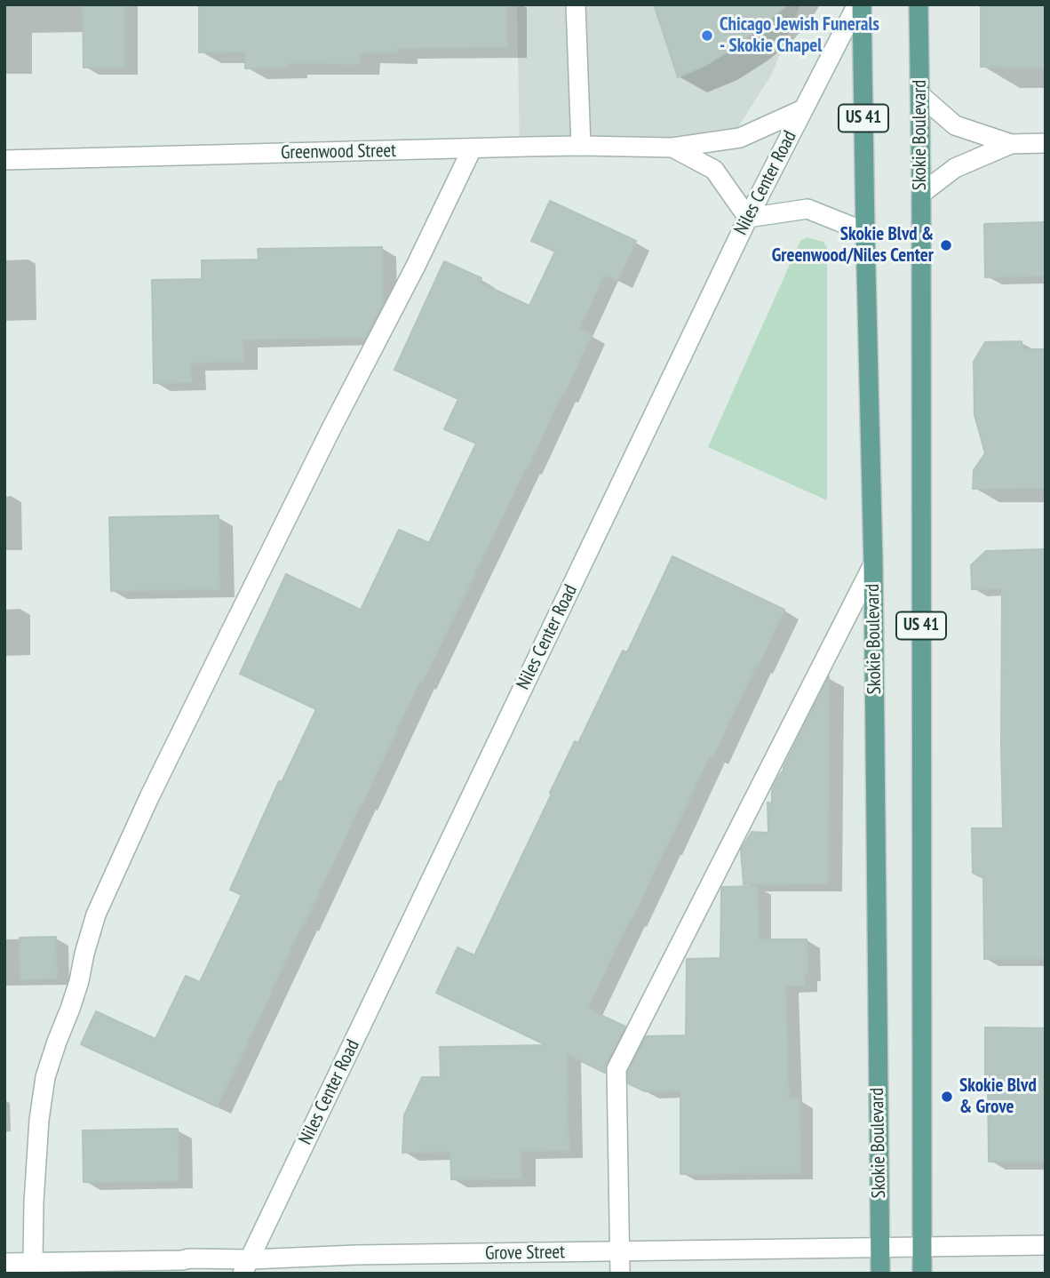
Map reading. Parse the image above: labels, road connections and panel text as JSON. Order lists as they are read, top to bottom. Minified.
{"streets":{"main road":["US 41","Skokie Boulevard"],"street":["Greenwood Street","Niles Center Road","Grove Street"]},"crossings":[["Skokie Boulevard","Niles Center Road"],["Skokie Boulevard","Grove Street"],["Greenwood Street","Niles Center Road"],["Niles Center Road","Grove Street"]],"places":["Chicago Jewish Funerals - Skokie Chapel","Skokie Blvd & Greenwood/Niles Center","Skokie Blvd & Grove"]}
